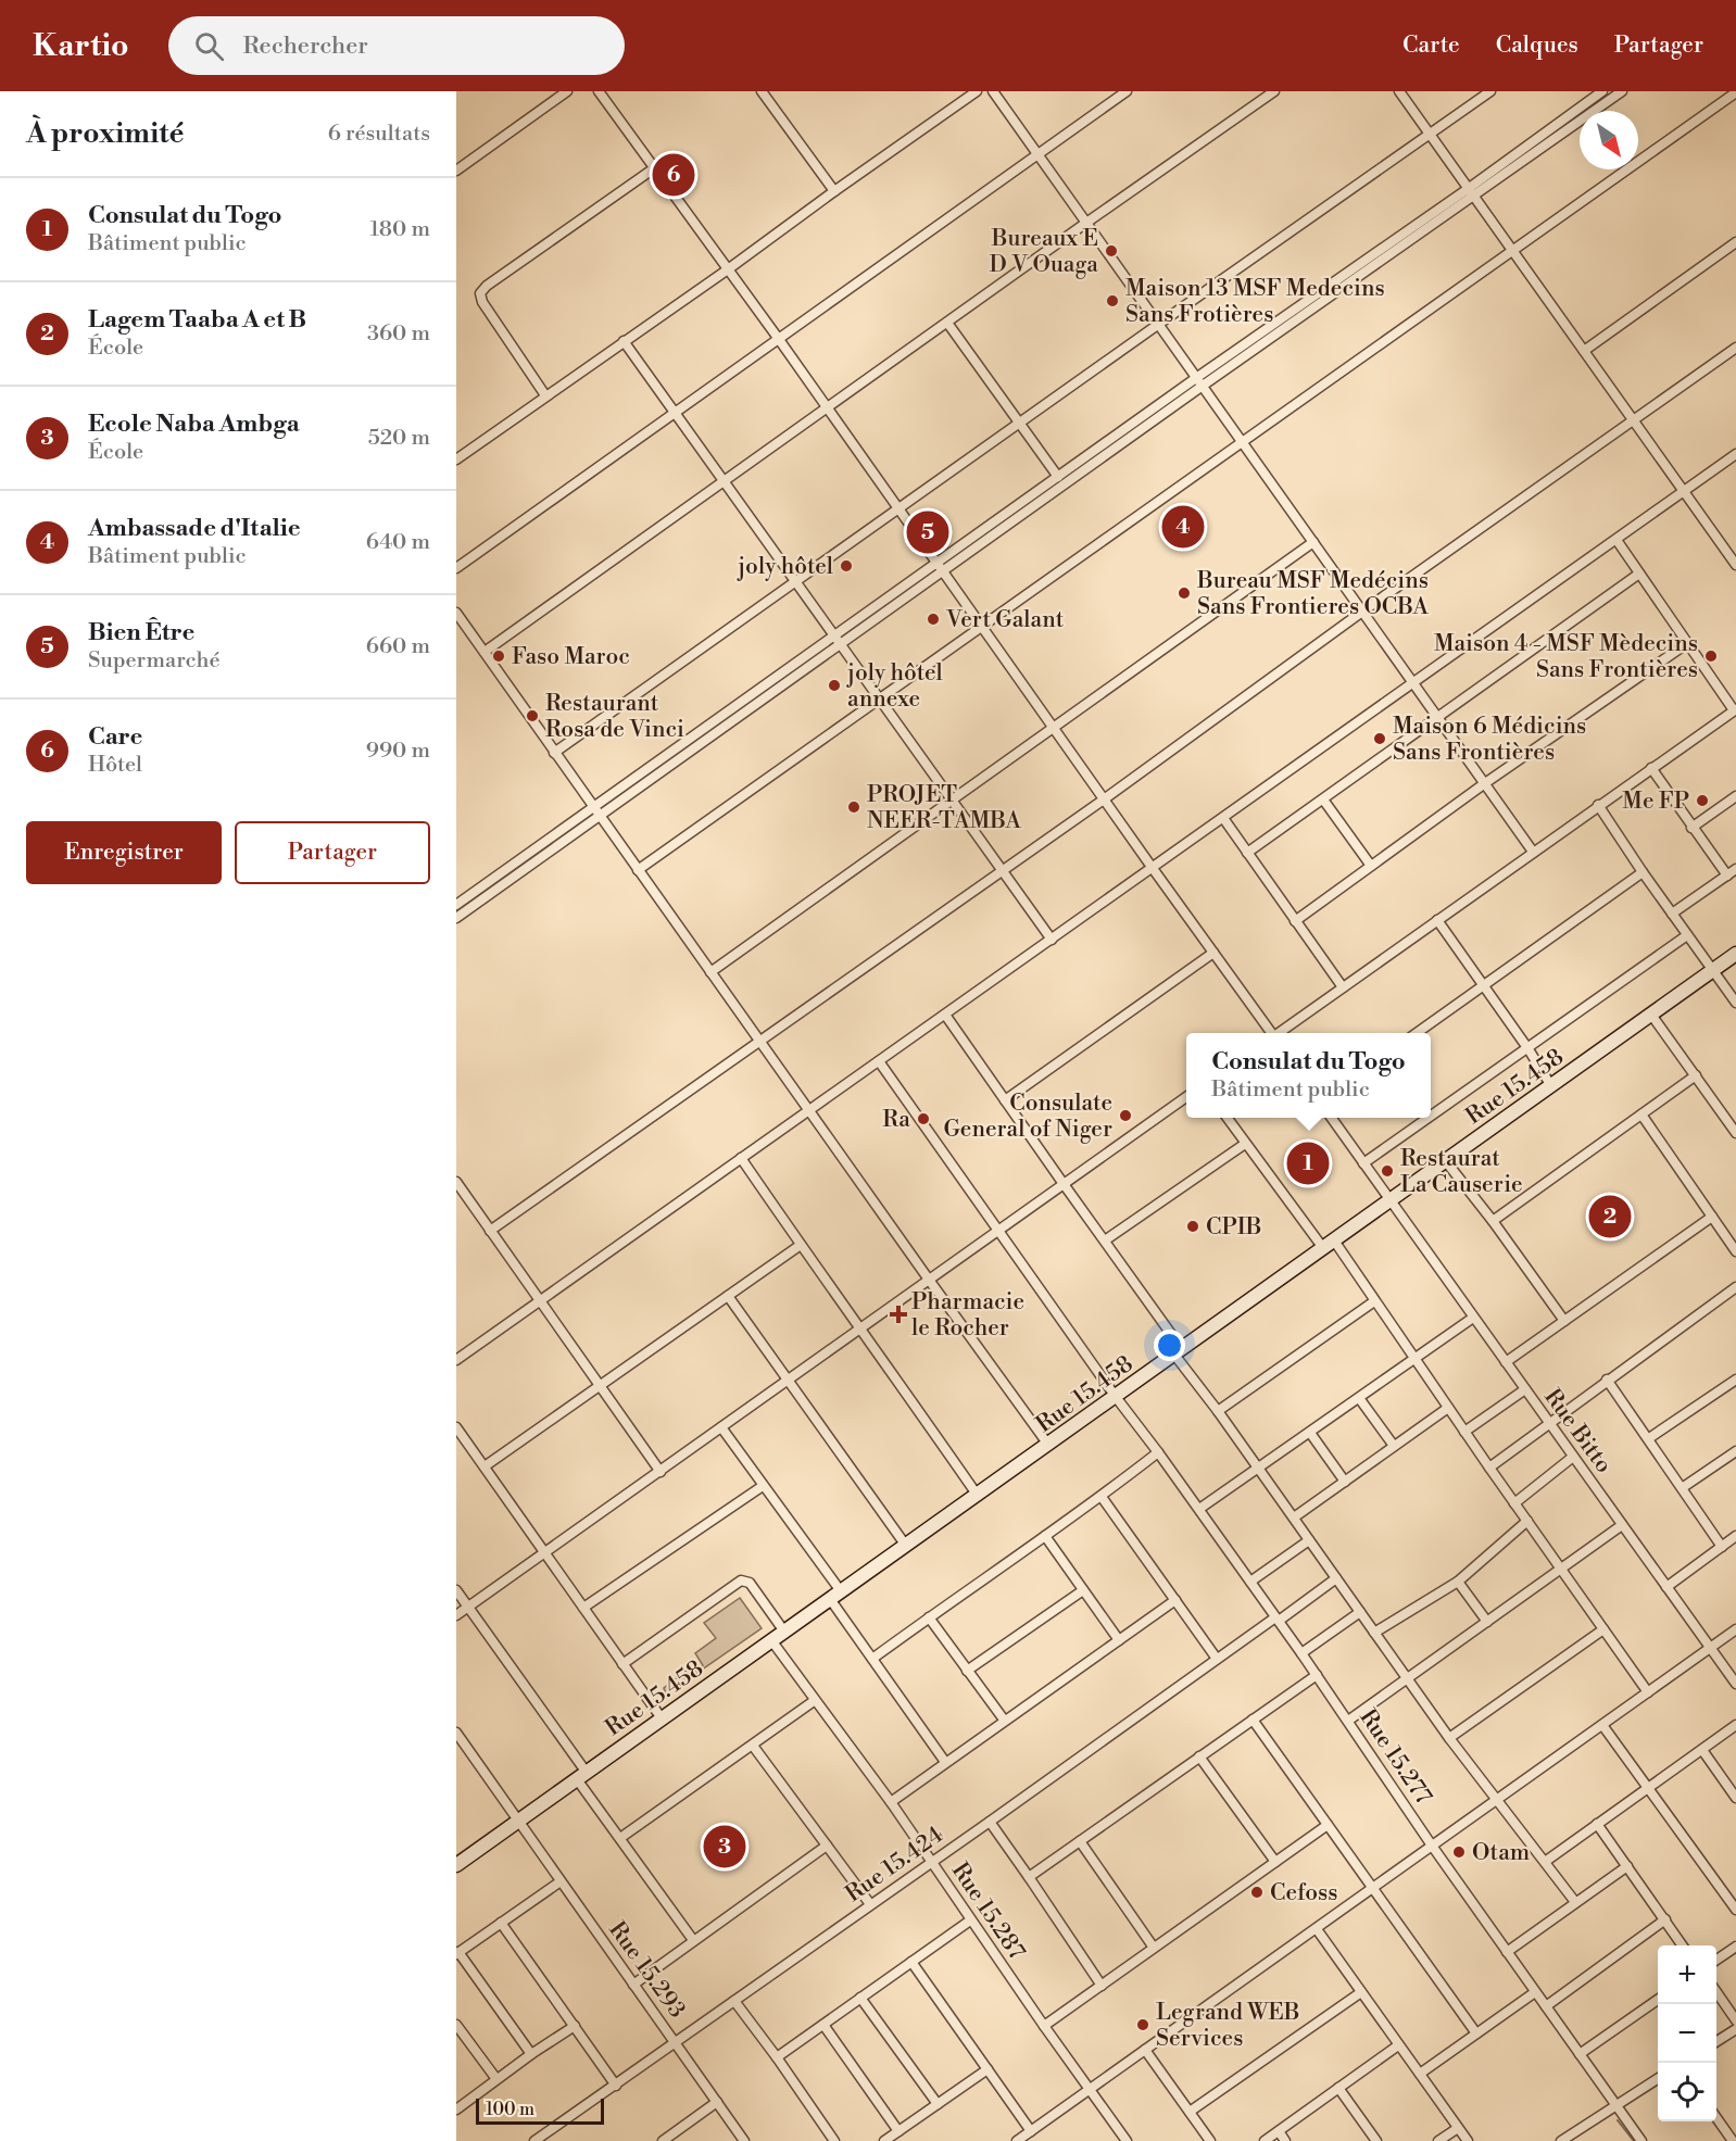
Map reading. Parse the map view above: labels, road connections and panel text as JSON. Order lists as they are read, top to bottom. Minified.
{"streets":{"main road":["Rue 15.458"],"street":["Rue Bitto","Rue 15.277","Rue 15.424","Rue 15.287","Rue 15.293"]},"crossings":[["Rue 15.458","Rue Bitto"],["Rue 15.458","Rue 15.277"],["Rue 15.458","Rue 15.287"],["Rue 15.458","Rue 15.293"],["Rue 15.277","Rue 15.424"],["Rue 15.424","Rue 15.287"],["Rue 15.424","Rue 15.293"]],"places":{"other":["Bureaux E D V Ouaga","Maison 13 MSF Medecins Sans Frotières","joly hôtel","Bureau MSF Medécins Sans Frontieres OCBA","Vert Galant","Faso Maroc","Maison 4 - MSF Mèdecins Sans Frontières","joly hôtel annexe","Restaurant Rosa de Vinci","Maison 6 Médicins Sans Frontières","Me FP","PROJET NEER-TAMBA","Consulate General of Niger","Ra","Restaurat La Causerie","CPIB","Otam","Cefoss","Legrand WEB Services"],"health":["Pharmacie le Rocher"]},"scale_bar":"100 m","north":"bottom right","page":{"header":"Kartio","search":"Rechercher","nav":["Carte","Calques","Partager"],"heading":["À proximité","6 résultats"],"pins":["6","4","5","1","2","3"],"list":[{"mark":"1","name":"Consulat du Togo","note":"Bâtiment public","value":"180 m"},{"mark":"2","name":"Lagem Taaba A et B","note":"École","value":"360 m"},{"mark":"3","name":"Ecole Naba Ambga","note":"École","value":"520 m"},{"mark":"4","name":"Ambassade d'Italie","note":"Bâtiment public","value":"640 m"},{"mark":"5","name":"Bien Être","note":"Supermarché","value":"660 m"},{"mark":"6","name":"Care","note":"Hôtel","value":"990 m"}],"buttons":["Enregistrer","Partager"],"popup":["Consulat du Togo","Bâtiment public"],"map_buttons":["+","−"],"scale":"100 m"}}
